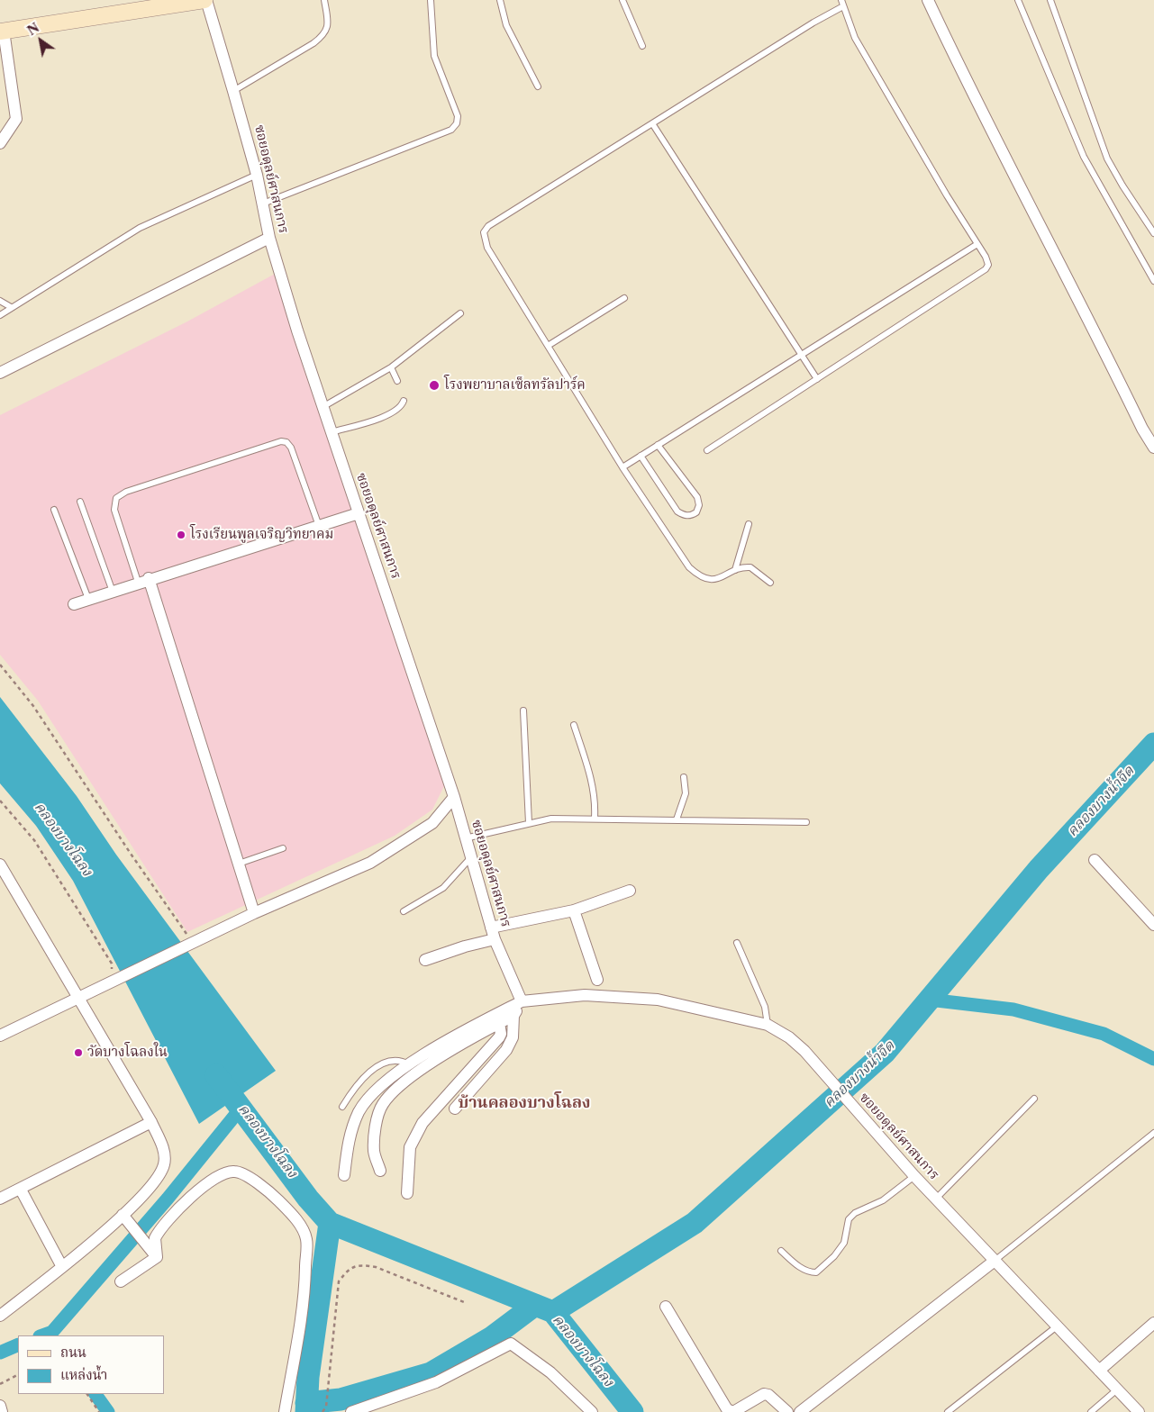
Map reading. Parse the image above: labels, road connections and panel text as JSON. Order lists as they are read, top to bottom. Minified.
{"streets":{"street":["ซอยอดุลย์ศาสนการ"]},"districts":["บ้านคลองบางโฉลง"],"water":["คลองบางน้ำจืด","คลองบางโฉลง"],"places":["โรงพยาบาลเซ็ลทรัลปาร์ค","โรงเรียนพูลเจริญวิทยาคม","วัดบางโฉลงใน"],"legend":["ถนน","แหล่งน้ำ"],"north":"top left"}
